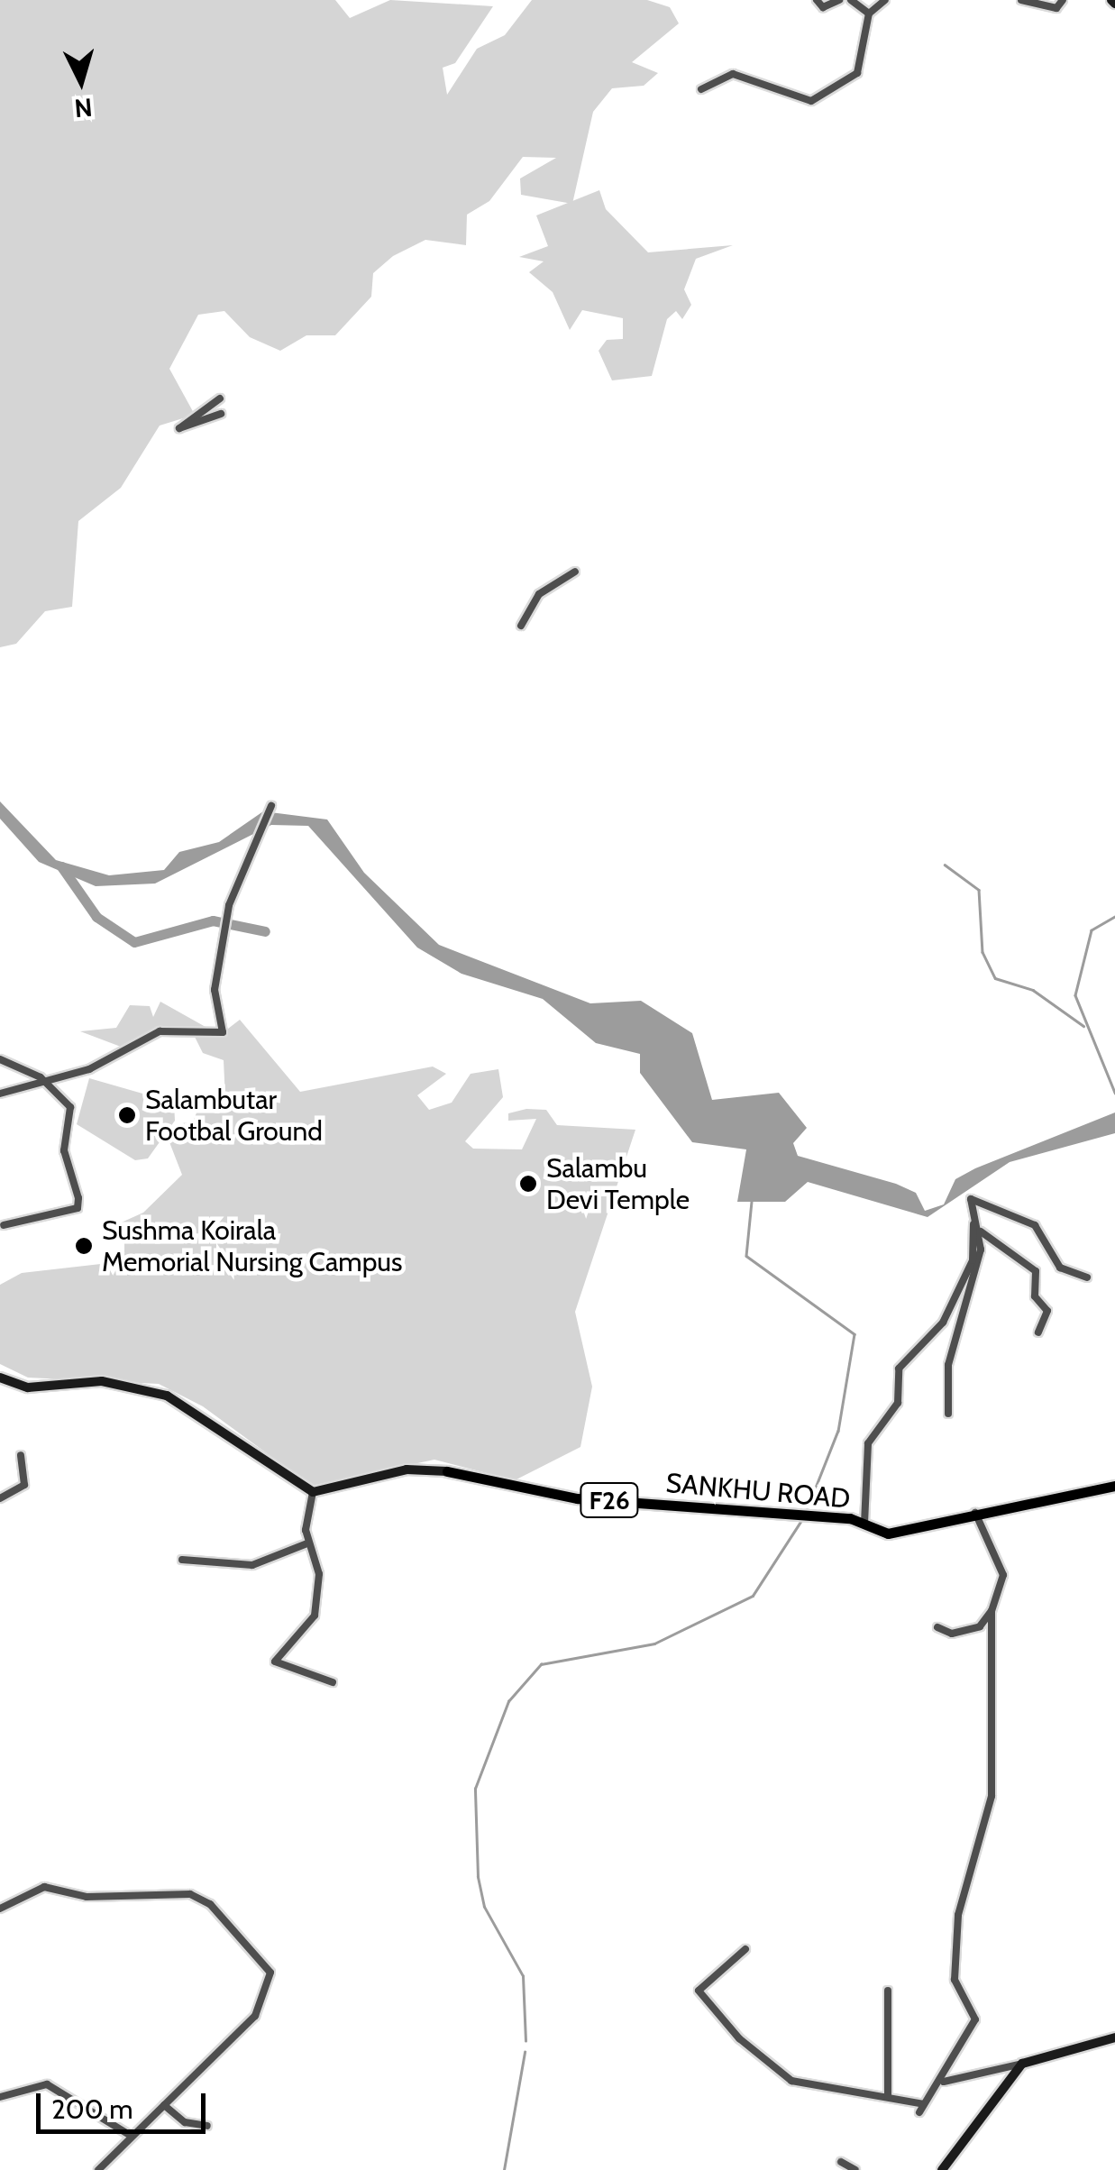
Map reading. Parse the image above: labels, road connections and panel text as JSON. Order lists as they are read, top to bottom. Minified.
{"streets":{"main road":["SANKHU ROAD","F26"]},"crossings":[["SANKHU ROAD","F26"]],"places":["Salambutar Footbal Ground","Salambu Devi Temple","Sushma Koirala Memorial Nursing Campus"],"scale_bar":"200 m","north":"bottom"}
